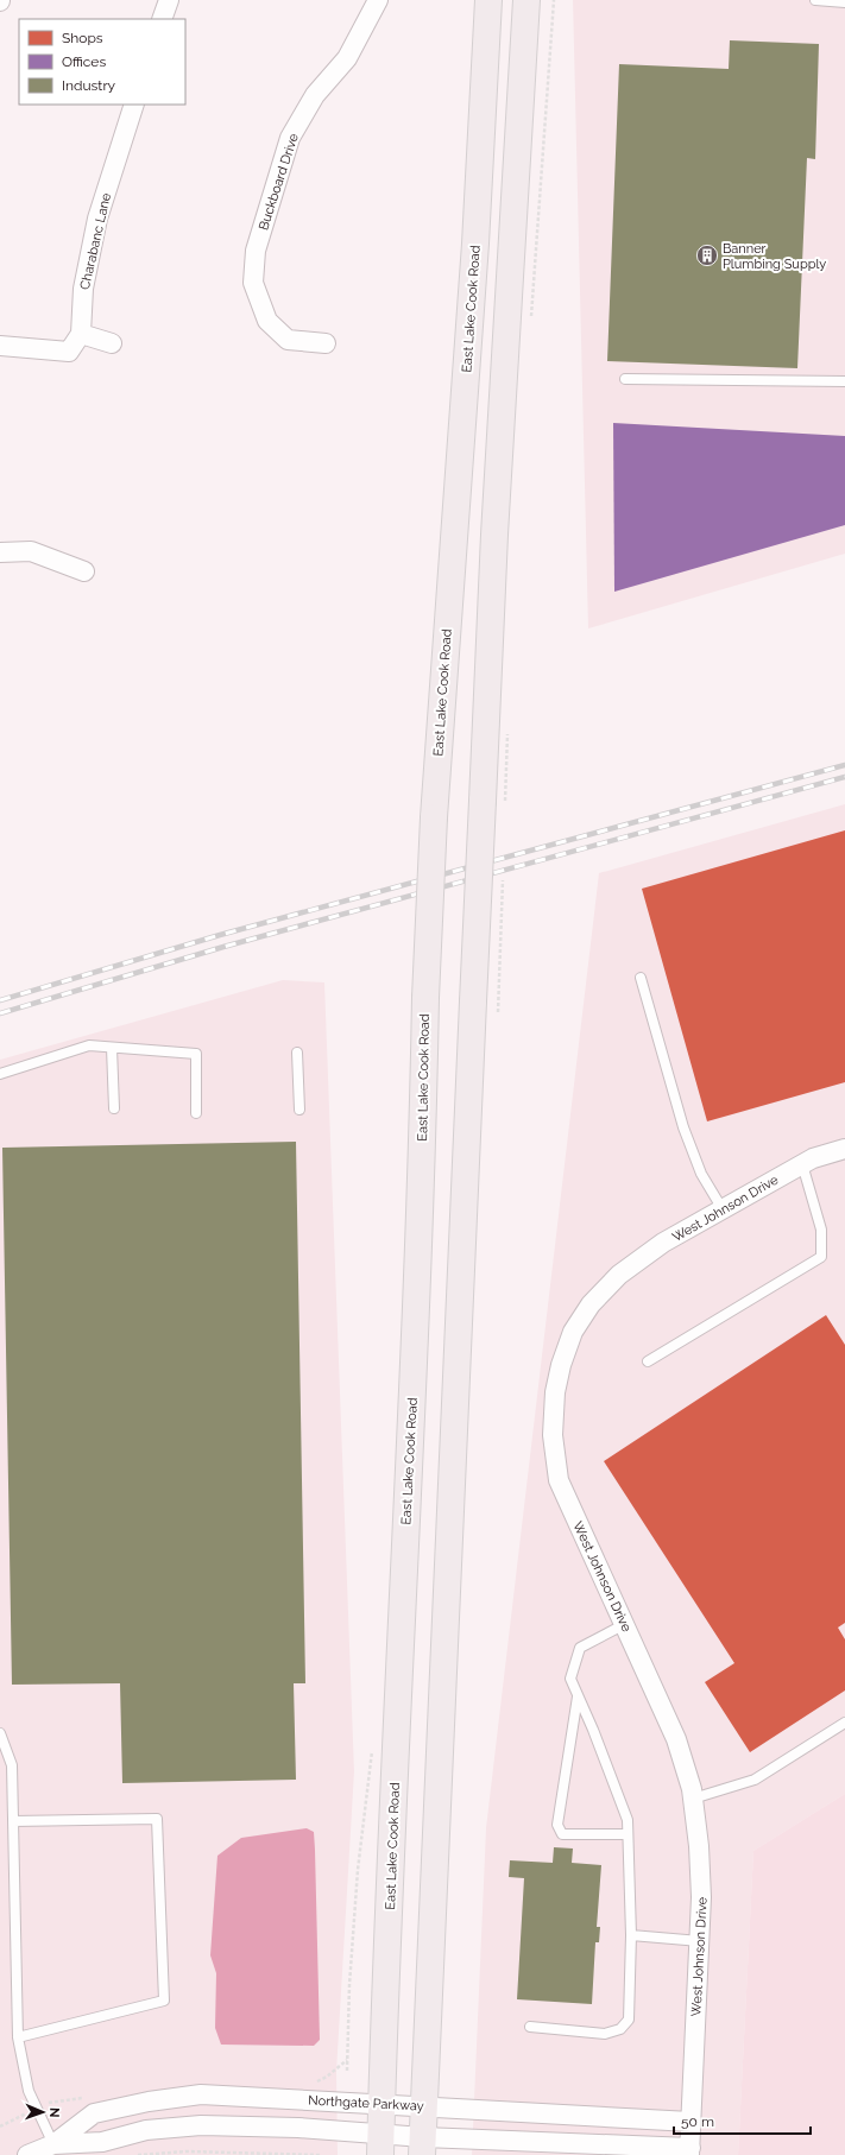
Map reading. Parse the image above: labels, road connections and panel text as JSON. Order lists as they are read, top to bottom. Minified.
{"streets":{"main road":["East Lake Cook Road"],"street":["Buckboard Drive","Charabanc Lane","West Johnson Drive","Northgate Parkway"]},"crossings":[["East Lake Cook Road","Northgate Parkway"],["West Johnson Drive","Northgate Parkway"]],"places":{"building":["Banner Plumbing Supply"]},"legend":["Shops","Offices","Industry"],"scale_bar":"50 m","north":"right"}
